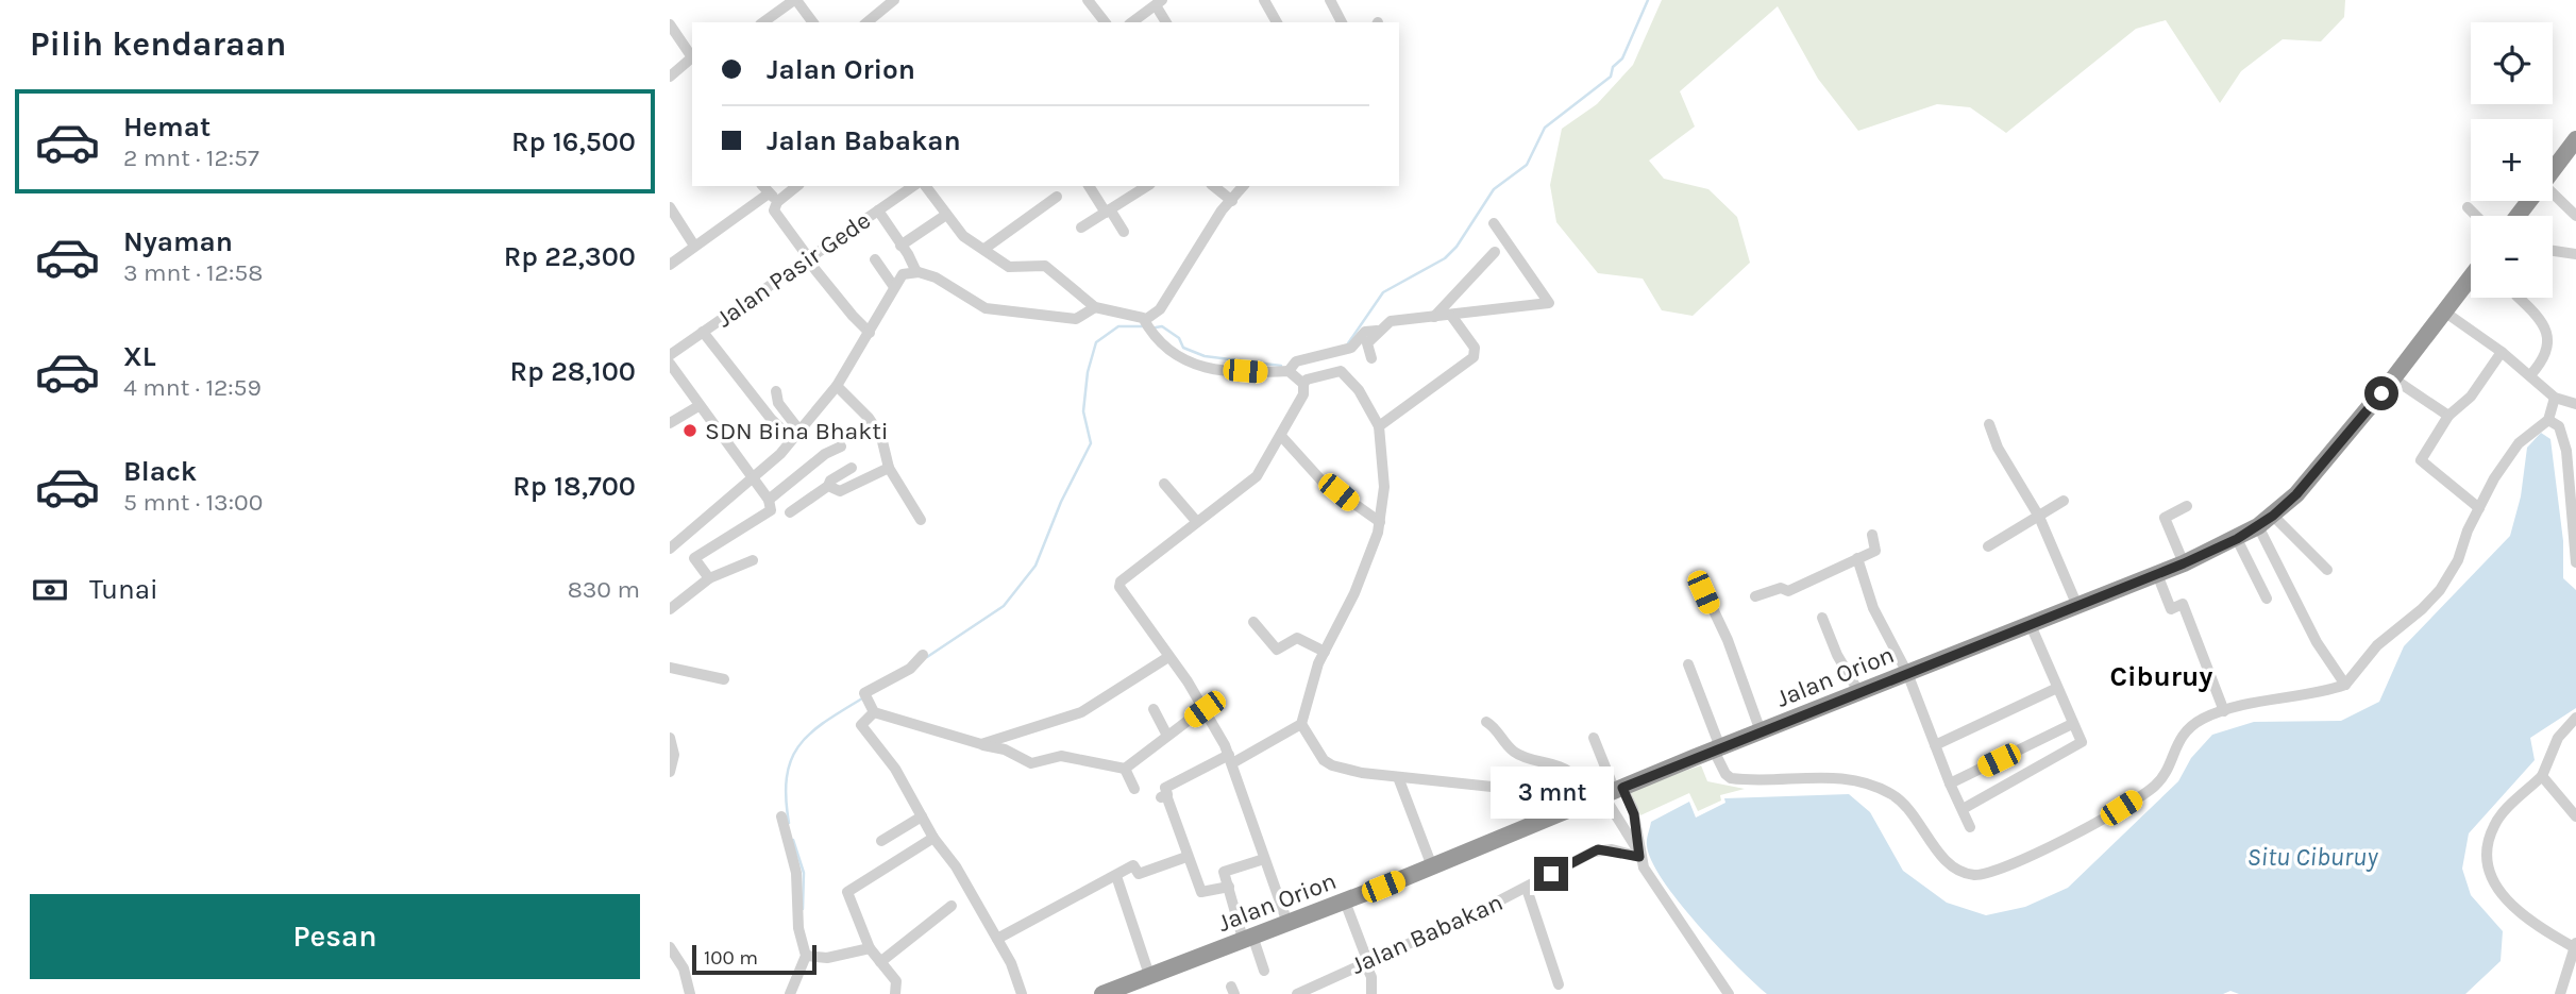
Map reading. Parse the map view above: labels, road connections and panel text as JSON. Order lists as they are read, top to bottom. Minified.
{"streets":{"highway":["Jalan Orion"],"street":["Jalan Pasir Gede","Jalan Babakan"]},"districts":["Ciburuy"],"water":["Situ Ciburuy"],"places":["SDN Bina Bhakti"],"scale_bar":"100 m","page":{"heading":"Pilih kendaraan","map_buttons":["+","−"],"banner":["Jalan Orion","Jalan Babakan"],"list":[{"name":"Hemat","note":"2 mnt · 12:57","value":"Rp 16,500"},{"name":"Nyaman","note":"3 mnt · 12:58","value":"Rp 22,300"},{"name":"XL","note":"4 mnt · 12:59","value":"Rp 28,100"},{"name":"Black","note":"5 mnt · 13:00","value":"Rp 18,700"}],"pay":["Tunai","830 m"],"bubble":"3 mnt","buttons":"Pesan","scale":"100 m"}}
